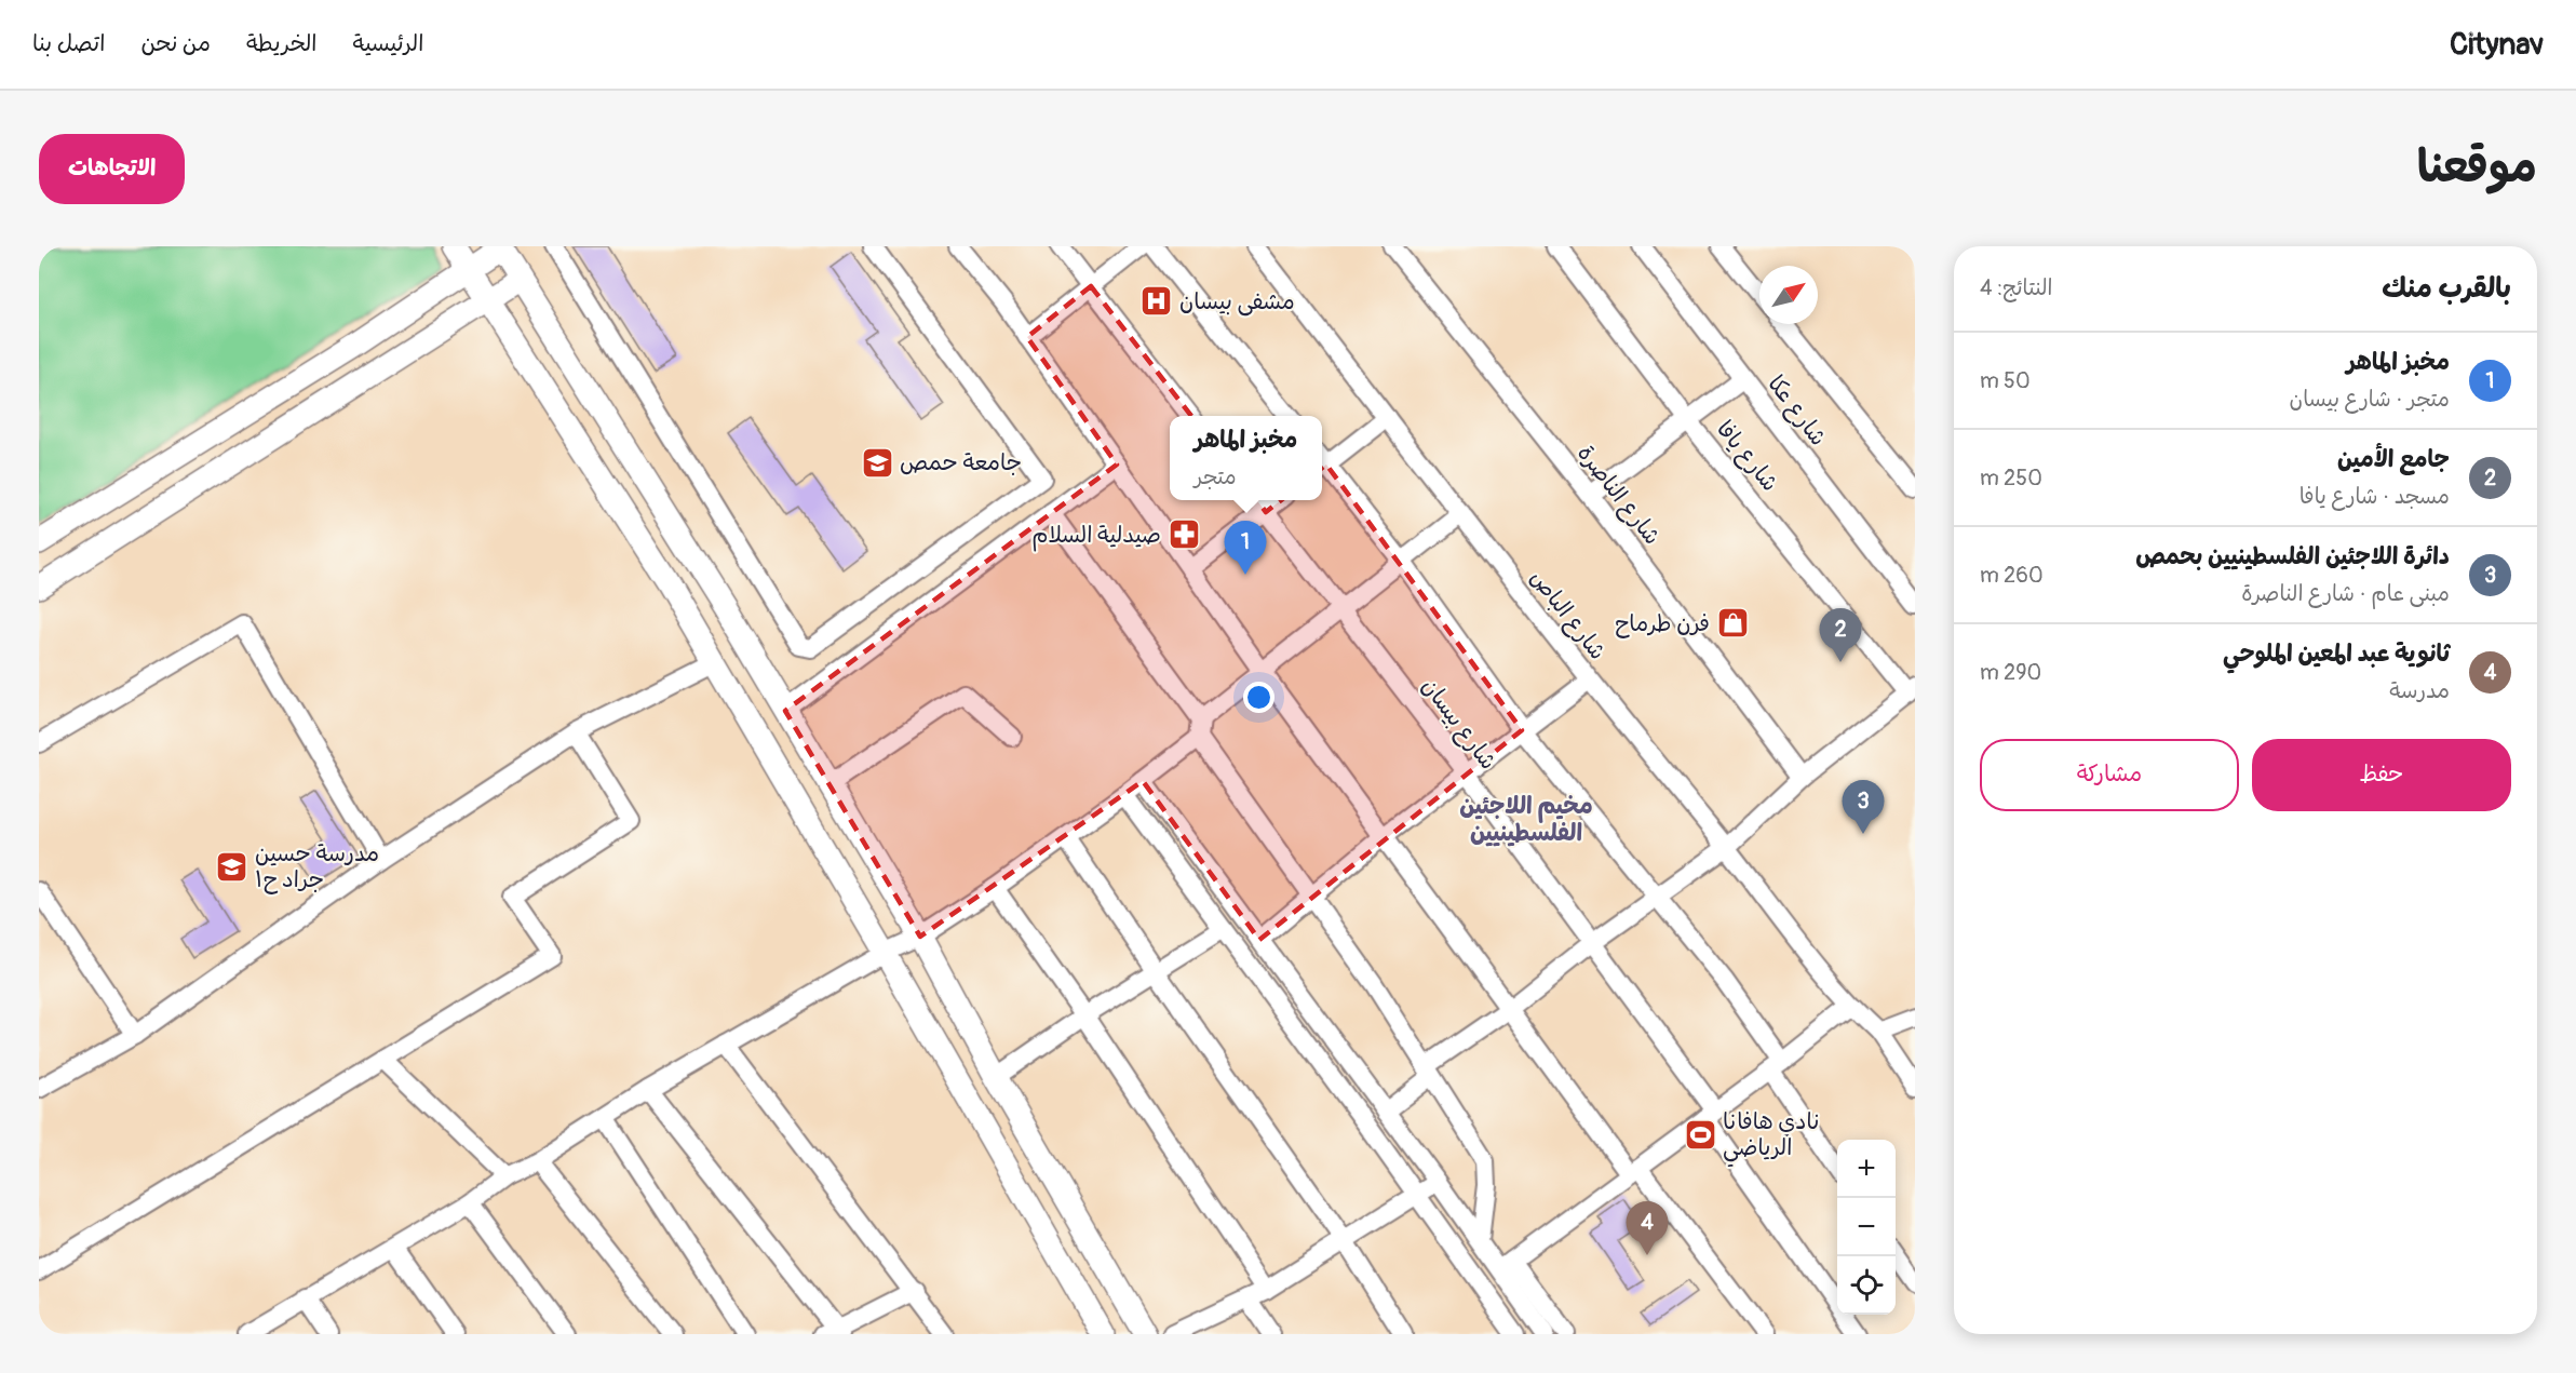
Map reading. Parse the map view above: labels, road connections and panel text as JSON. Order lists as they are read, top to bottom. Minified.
{"streets":{"street":["شارع عكا","شارع يافا","شارع الناصرة","شارع الباص","شارع بيسان"]},"districts":["مخيم اللاجئين الفلسطينيين"],"places":{"hospital":["مشفى بيسان"],"school or university":["جامعة حمص","مدرسة حسين جراد ح١"],"pharmacy":["صيدلية السلام"],"shop":["فرن طرماح"],"sports":["نادي هافانا الرياضي"]},"north":"top right","page":{"header":"Citynav","nav":["الرئيسية","الخريطة","من نحن","اتصل بنا"],"title":"موقعنا","buttons":["الاتجاهات",["حفظ","مشاركة"]],"heading":["بالقرب منك","النتائج: 4"],"list":[{"mark":"1","name":"مخبز الماهر","note":"متجر · شارع بيسان","value":"50 m"},{"mark":"2","name":"جامع الأمين","note":"مسجد · شارع يافا","value":"250 m"},{"mark":"3","name":"دائرة اللاجئين الفلسطينيين بحمص","note":"مبنى عام · شارع الناصرة","value":"260 m"},{"mark":"4","name":"ثانوية عبد المعين الملوحي","note":"مدرسة","value":"290 m"}],"popup":["مخبز الماهر","متجر"],"pins":["1","2","3","4"],"map_buttons":["+","−"]}}
